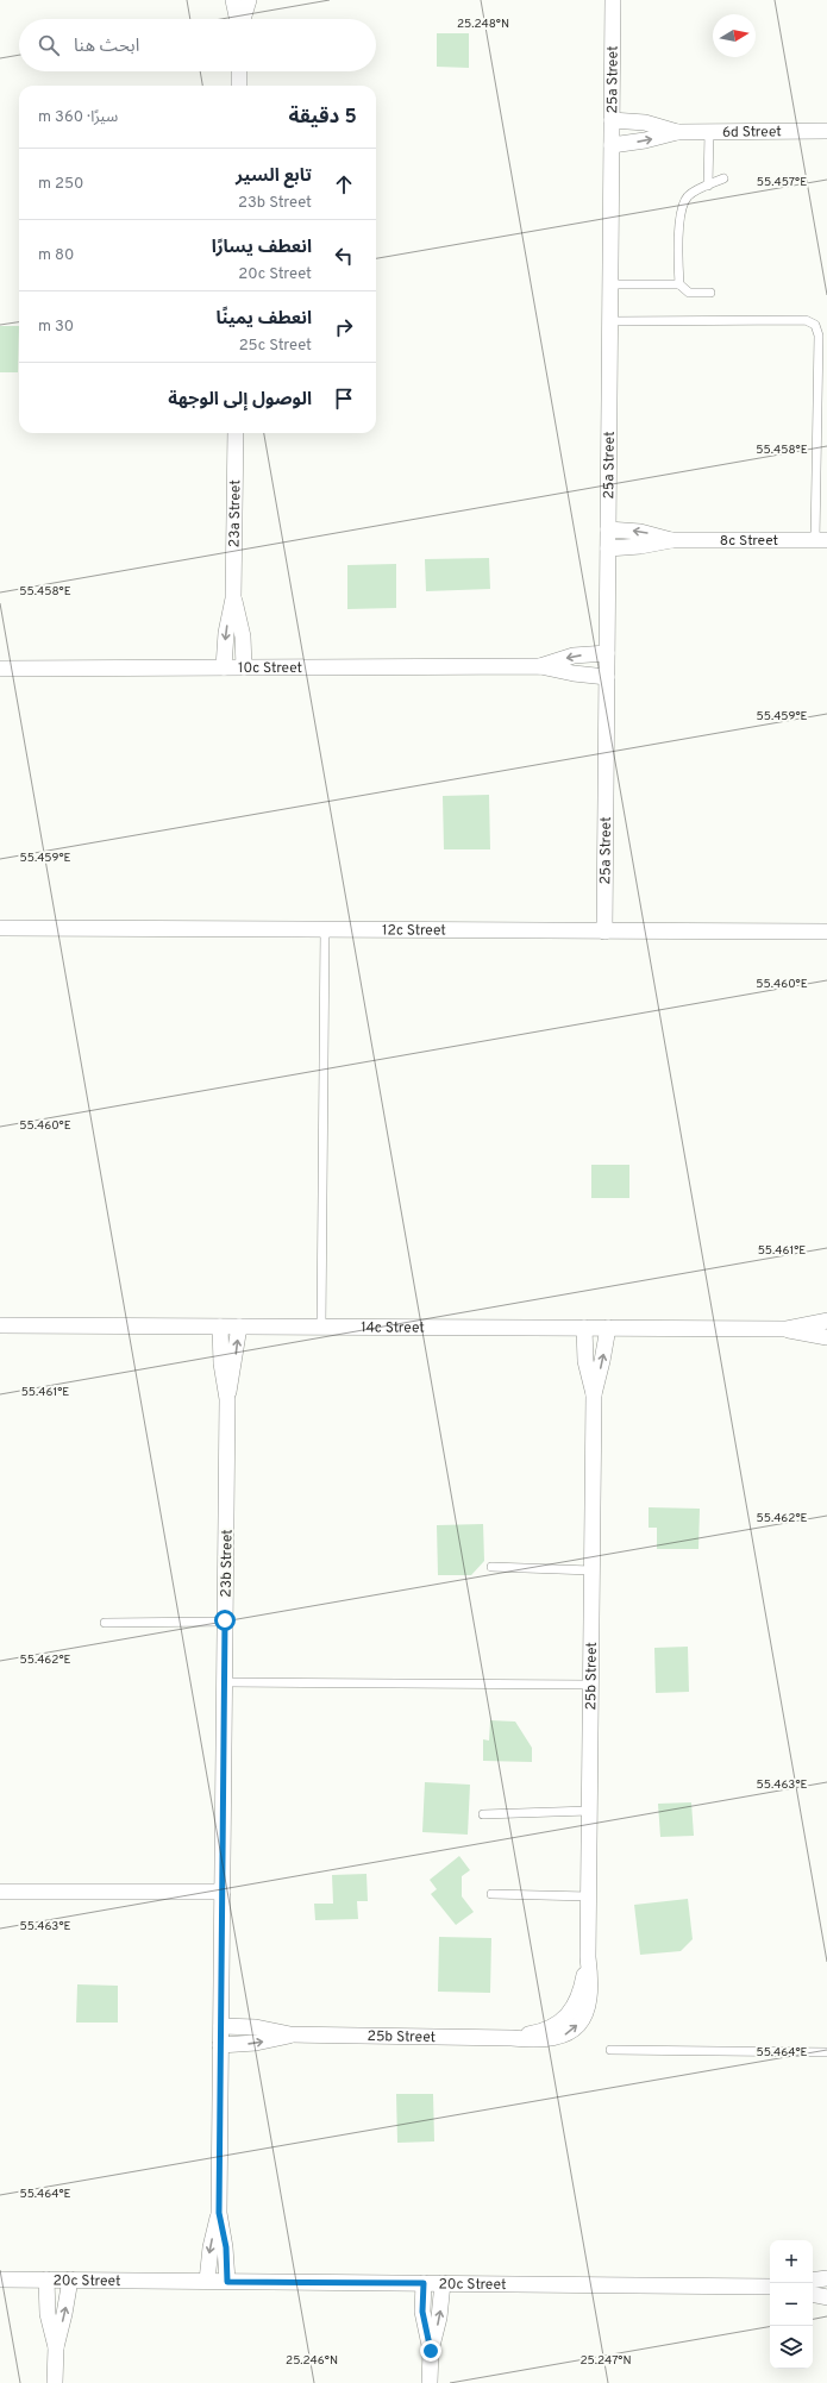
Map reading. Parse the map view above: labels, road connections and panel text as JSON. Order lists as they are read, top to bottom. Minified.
{"streets":{"street":["25a Street","6d Street","23a Street","8c Street","10c Street","12c Street","14c Street","23b Street","25b Street","20c Street"]},"crossings":[["25a Street","6d Street"],["25a Street","8c Street"],["25a Street","10c Street"],["25a Street","12c Street"],["23a Street","10c Street"],["14c Street","23b Street"],["14c Street","25b Street"],["23b Street","25b Street"],["23b Street","20c Street"]],"north":"right","page":{"search":"ابحث هنا","heading":["5 دقيقة","سيرًا · 360 m"],"list":[["تابع السير","23b Street","250 m"],["انعطف يسارًا","20c Street","80 m"],["انعطف يمينًا","25c Street","30 m"],"الوصول إلى الوجهة"],"map_buttons":["+","−"]},"coordinates":["25.248°N","55.457°E","55.458°E","55.459°E","55.460°E","55.461°E","55.462°E","55.463°E","55.464°E","25.246°N","25.247°N"]}
